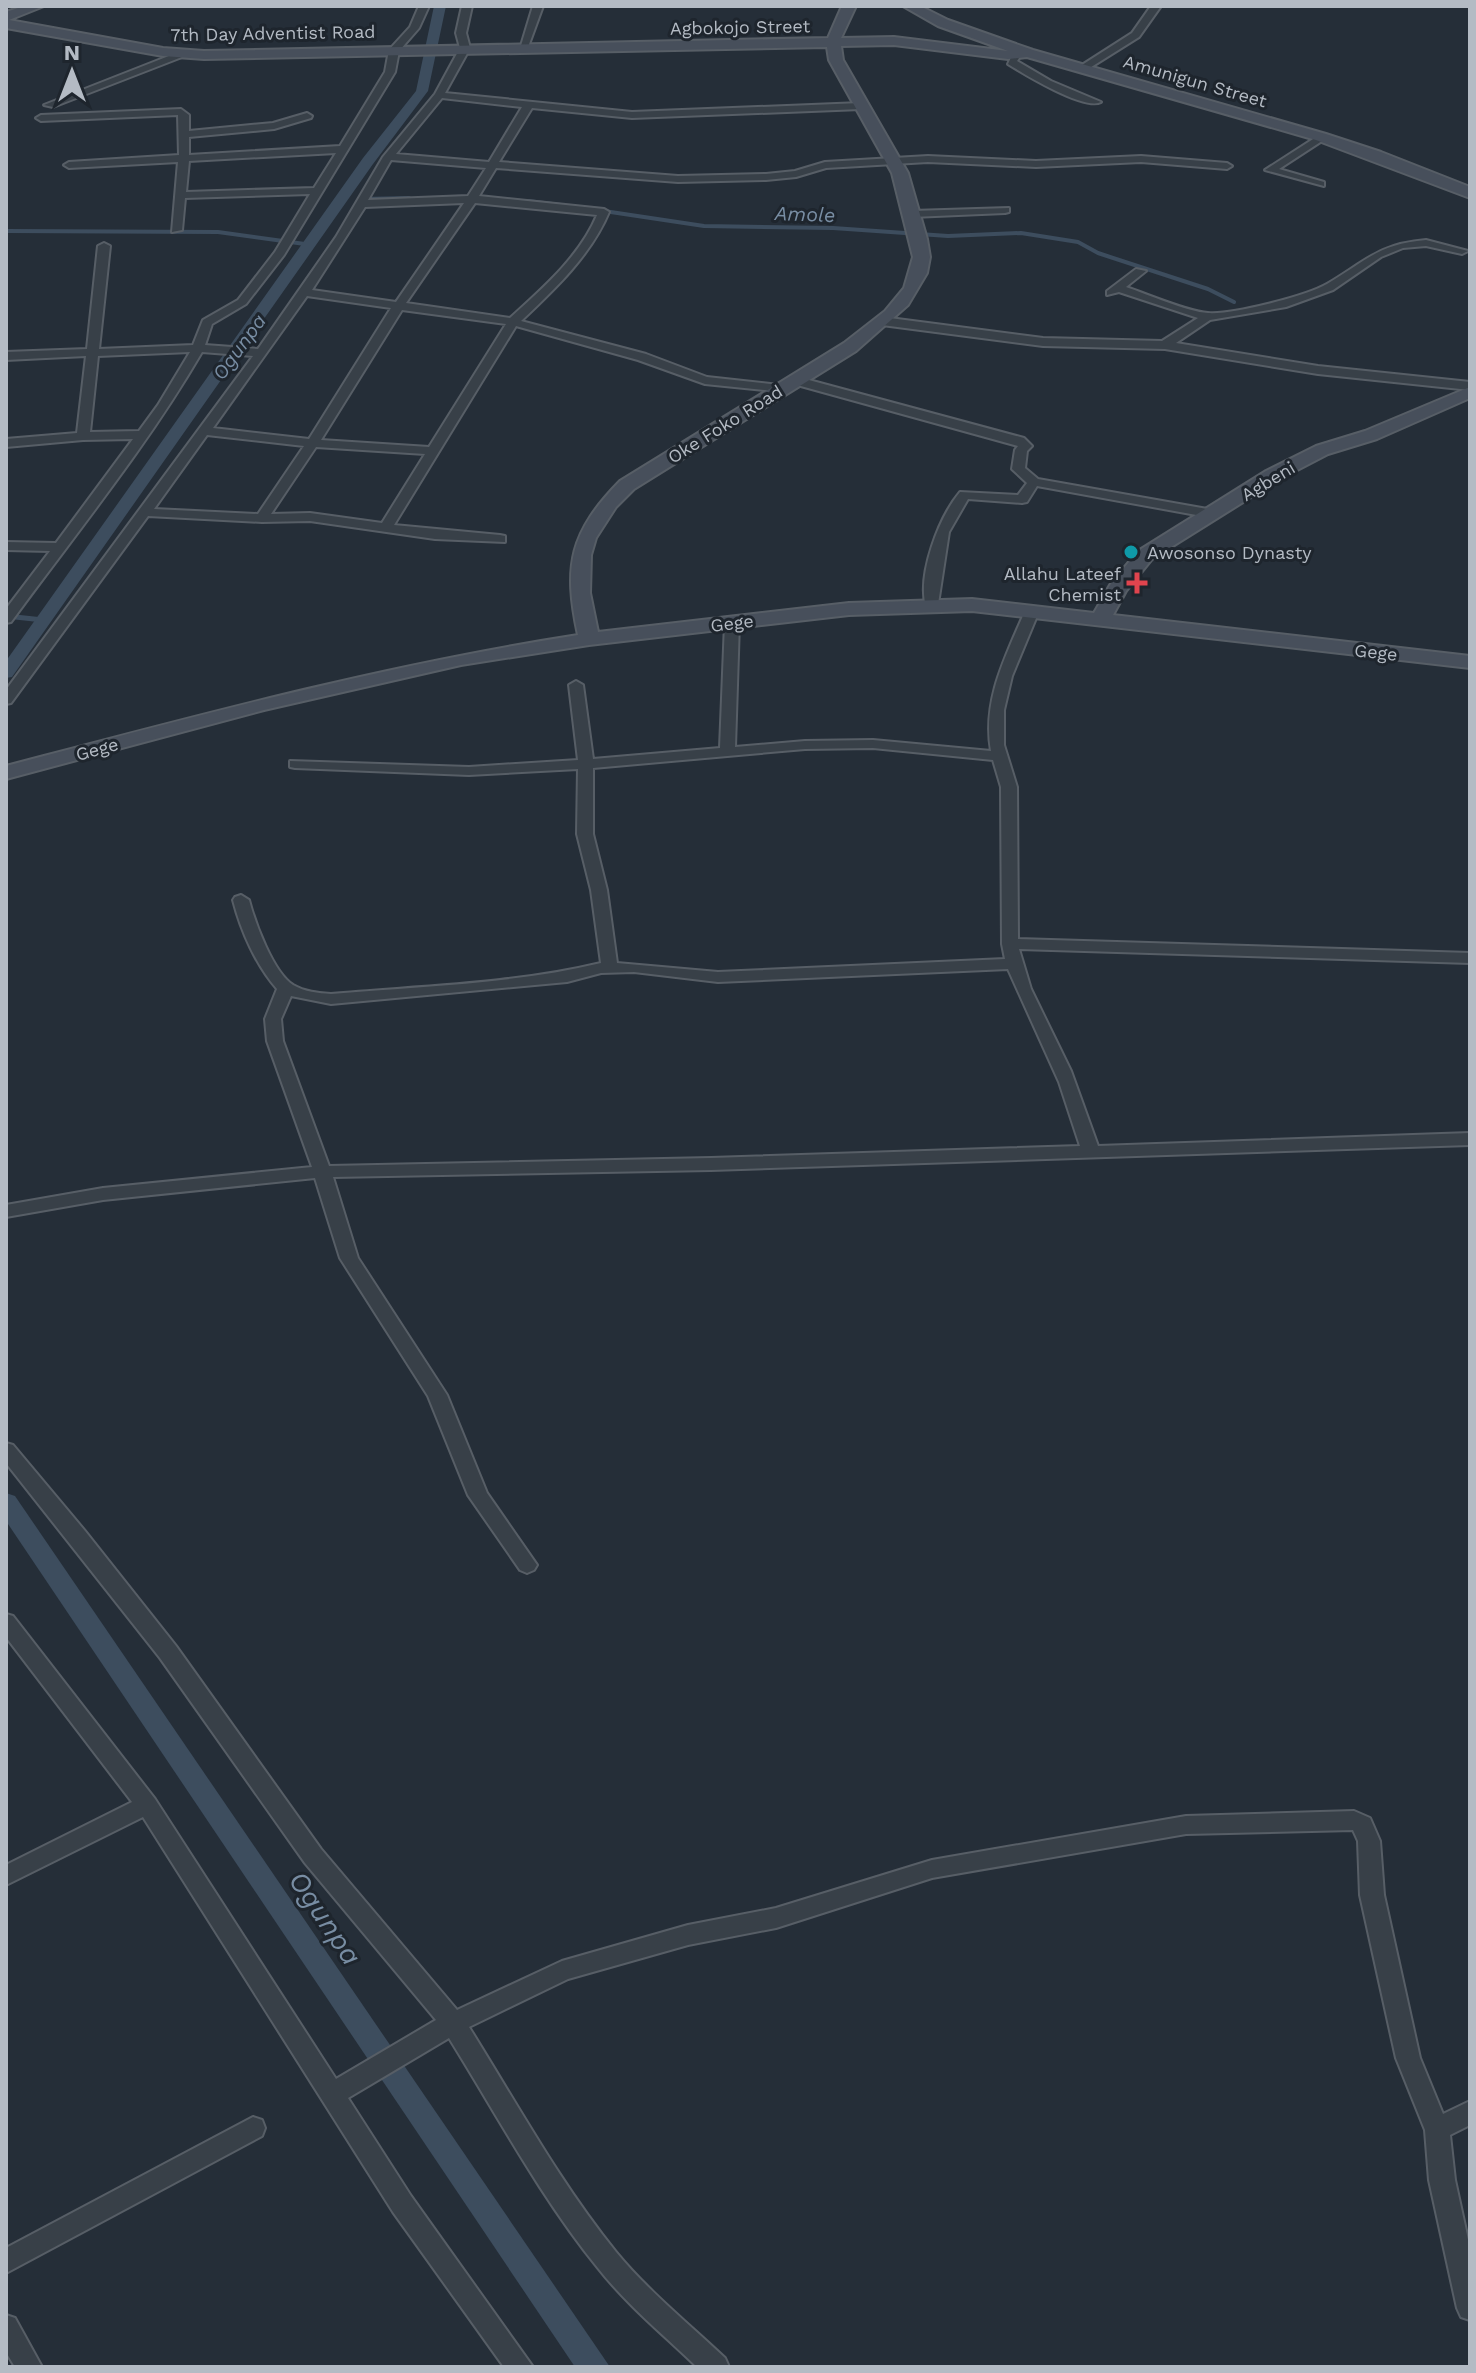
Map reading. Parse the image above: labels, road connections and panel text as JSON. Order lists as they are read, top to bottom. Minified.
{"streets":{"street":["Agbokojo Street","7th Day Adventist Road","Amunigun Street","Oke Foko Road","Agbeni","Gege"]},"crossings":[["Agbokojo Street","7th Day Adventist Road"],["Agbokojo Street","Amunigun Street"],["Agbokojo Street","Oke Foko Road"],["Oke Foko Road","Gege"],["Agbeni","Gege"]],"water":["Amole","Ogunpa"],"places":{"other":["Awosonso Dynasty"],"health":["Allahu Lateef Chemist"]},"north":"top"}
